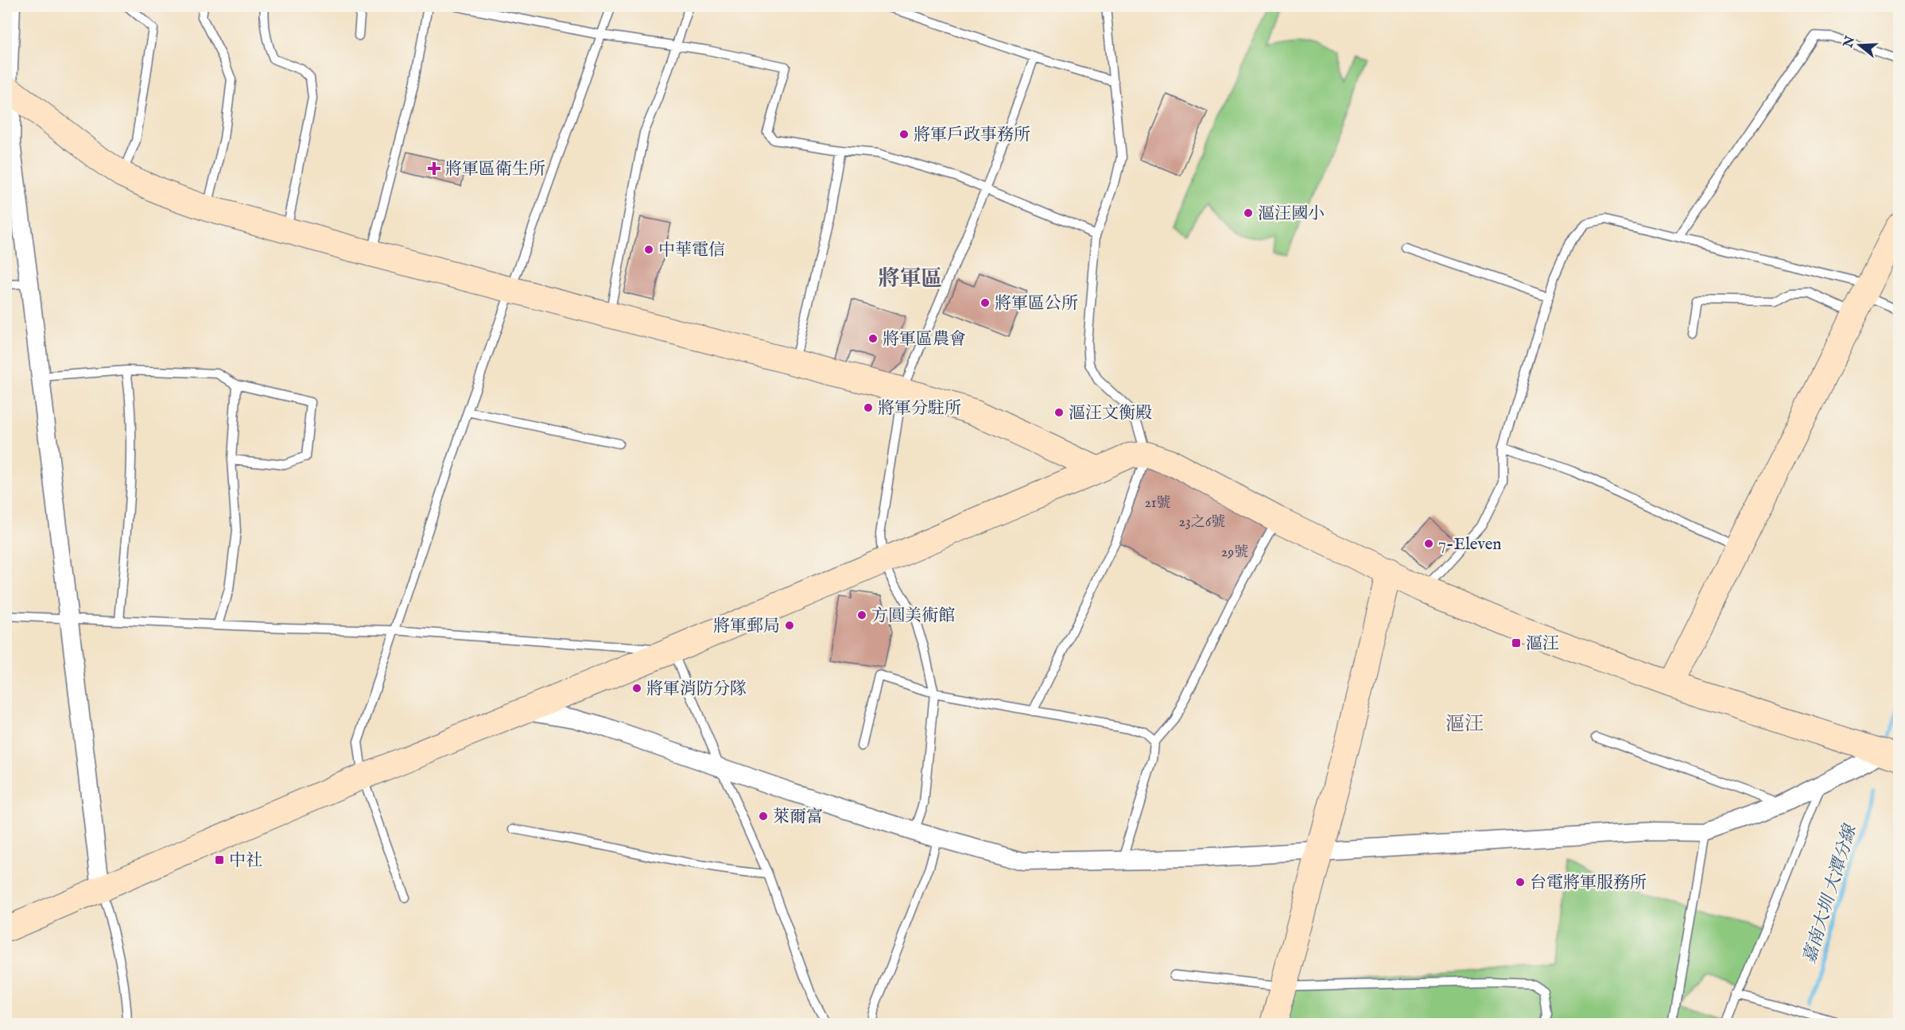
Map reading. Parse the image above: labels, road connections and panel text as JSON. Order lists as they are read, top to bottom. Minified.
{"districts":["將軍區","漚汪"],"water":["嘉南大圳 大潭分線"],"places":{"other":["將軍戶政事務所","漚汪國小","中華電信","將軍區公所","將軍區農會","將軍分駐所","漚汪文衡殿","7-Eleven","方圓美術館","將軍郵局","將軍消防分隊","萊爾富","台電將軍服務所"],"health":["將軍區衛生所"],"transit":["漚汪","中社"]},"house_numbers":["21號","23之6號","29號"],"north":"left"}
